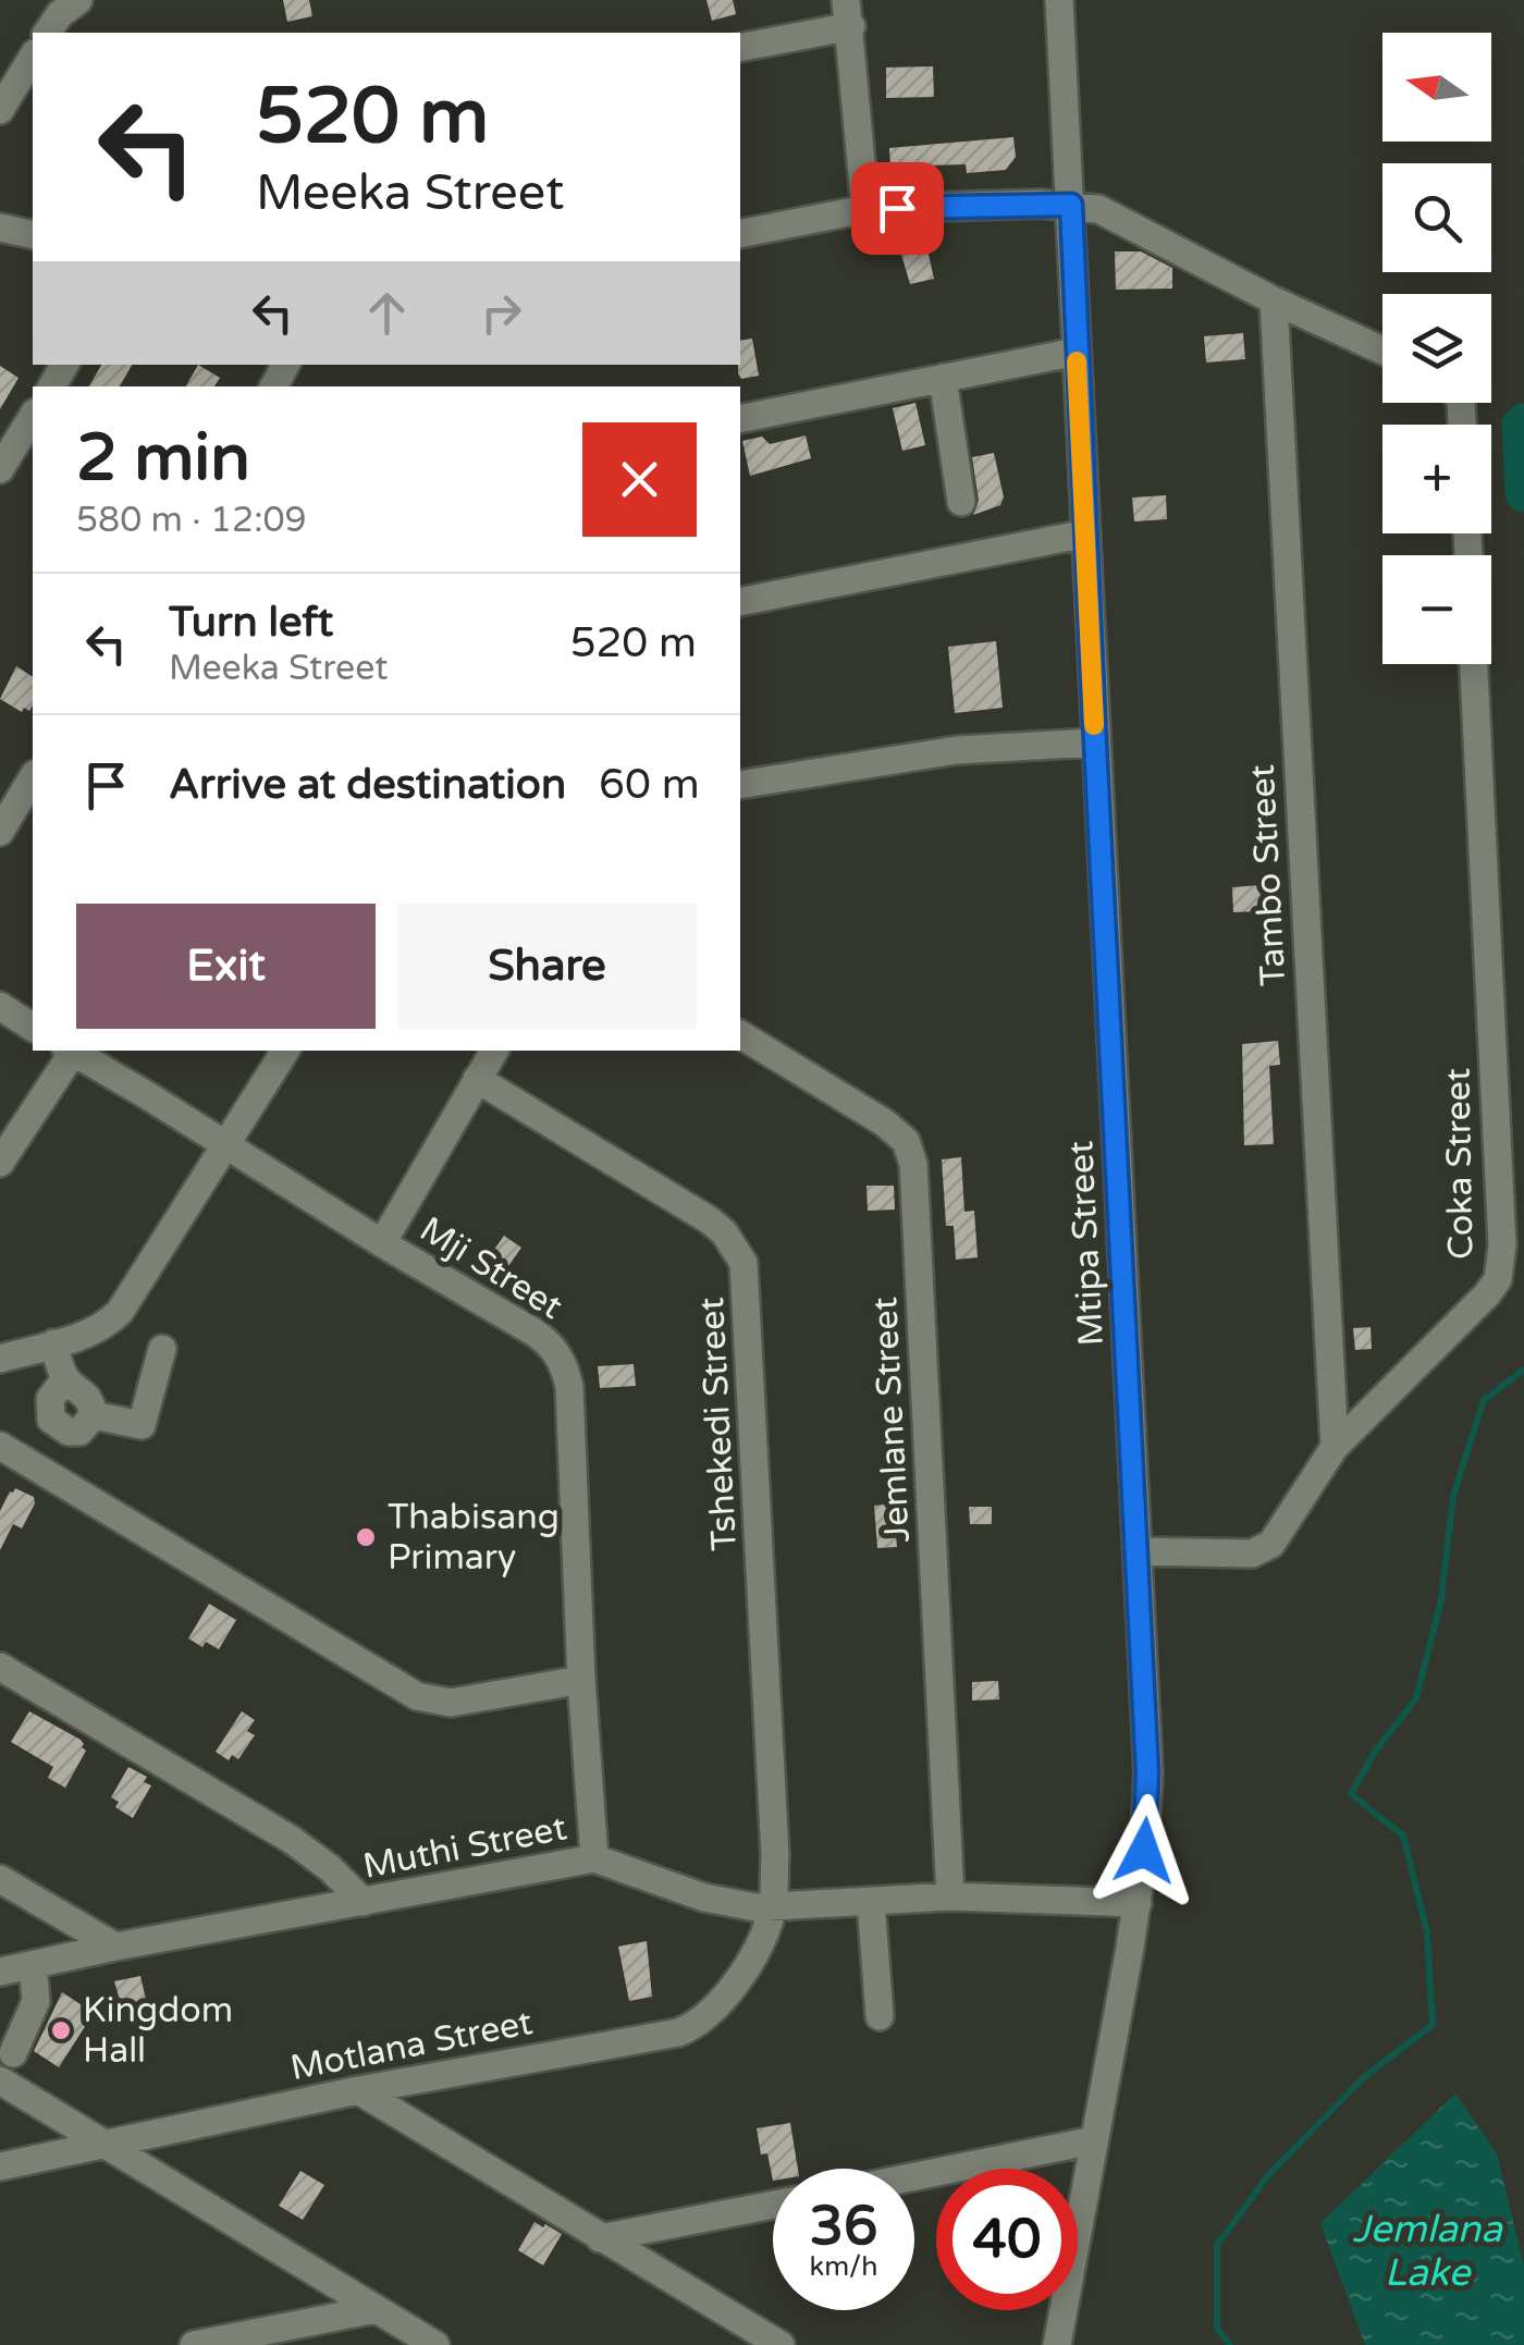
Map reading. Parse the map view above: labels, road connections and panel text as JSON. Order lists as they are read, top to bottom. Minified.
{"streets":{"street":["Tambo Street","Coka Street","Mtipa Street","Mji Street","Jemlane Street","Tshekedi Street","Muthi Street","Motlana Street"]},"crossings":[["Tambo Street","Coka Street"],["Coka Street","Mtipa Street"],["Mtipa Street","Muthi Street"],["Mji Street","Muthi Street"],["Jemlane Street","Muthi Street"],["Tshekedi Street","Muthi Street"],["Tshekedi Street","Motlana Street"],["Muthi Street","Motlana Street"]],"water":["Jemlana Lake"],"places":["Thabisang Primary","Kingdom Hall"],"north":"left","page":{"map_buttons":["+","−"],"turn":["520 m","Meeka Street"],"heading":["2 min","580 m · 12:09"],"list":[{"name":"Turn left","note":"Meeka Street","value":"520 m"},{"name":"Arrive at destination","value":"60 m"}],"buttons":["Exit","Share"],"speed":"36 km/h","limit":"40"}}
